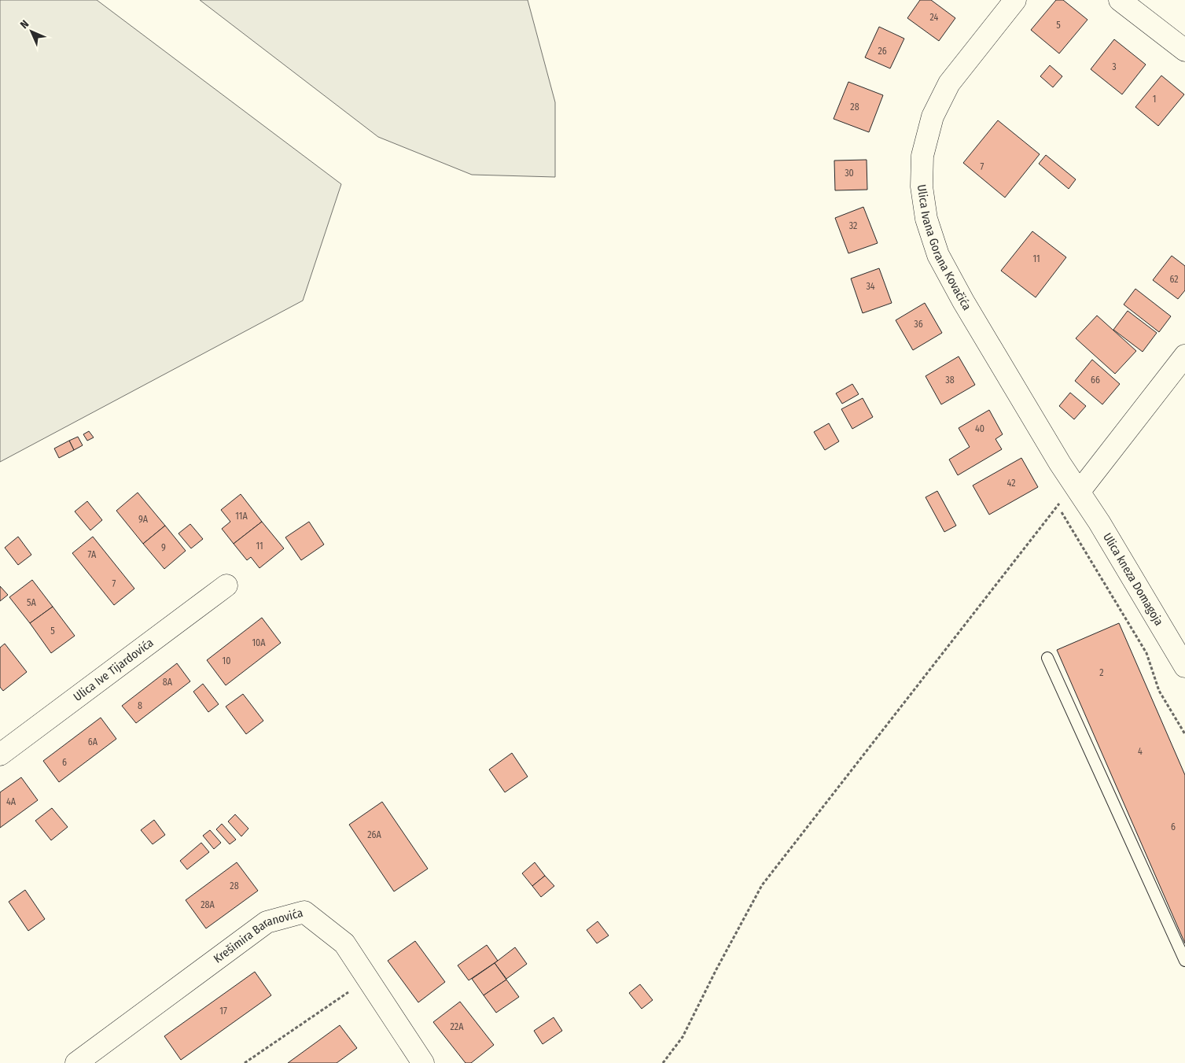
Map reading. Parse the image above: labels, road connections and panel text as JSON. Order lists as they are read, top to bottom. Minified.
{"streets":{"street":["Ulica Ivana Gorana Kovačića","Ulica kneza Domagoja","Ulica Ive Tijardovića","Krešimira Baranovića"]},"crossings":[["Ulica Ivana Gorana Kovačića","Ulica kneza Domagoja"]],"house_numbers":["24","5","26","3","1","28","7","30","32","11","62","34","36","38","66","40","42","11A","9A","11","9","7A","7","5A","5","10A","10","2","8A","8","6A","4","6","4A","6","26A","28","28A","17","22A"],"north":"top left"}
